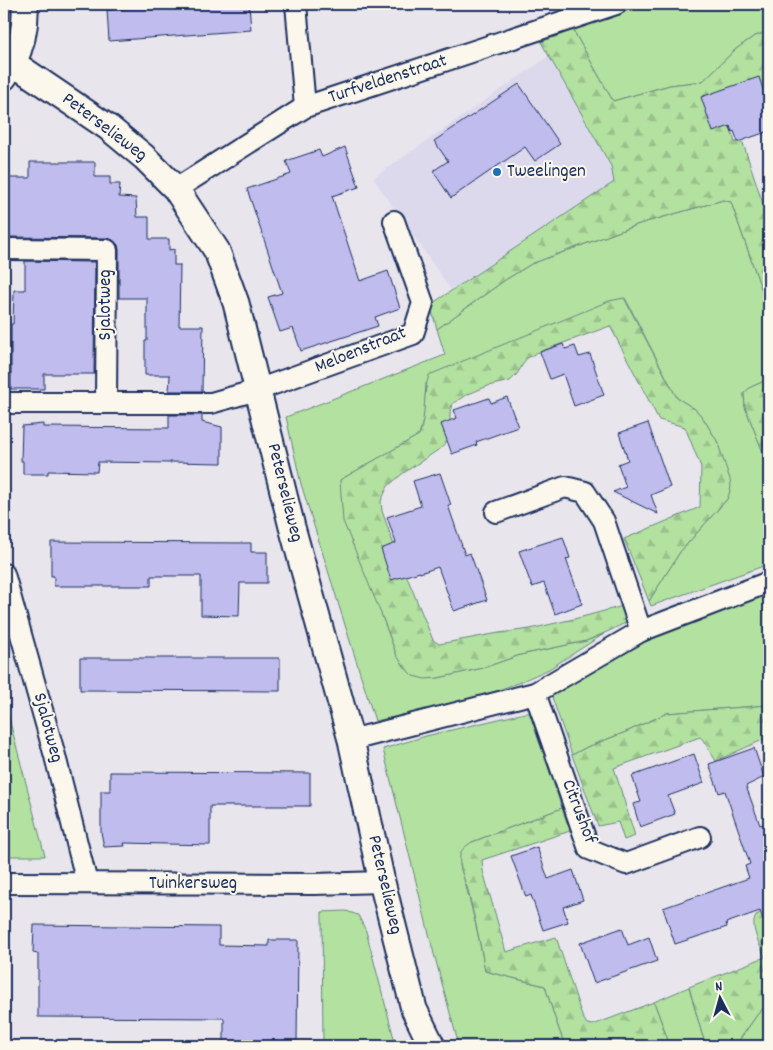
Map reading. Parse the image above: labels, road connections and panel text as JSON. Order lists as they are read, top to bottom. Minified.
{"streets":{"street":["Turfveldenstraat","Peterselieweg","Sjalotweg","Meloenstraat","Citrushof","Tuinkersweg"]},"crossings":[["Turfveldenstraat","Peterselieweg"],["Peterselieweg","Meloenstraat"],["Peterselieweg","Tuinkersweg"],["Sjalotweg","Tuinkersweg"]],"places":["Tweelingen"],"north":"top"}
